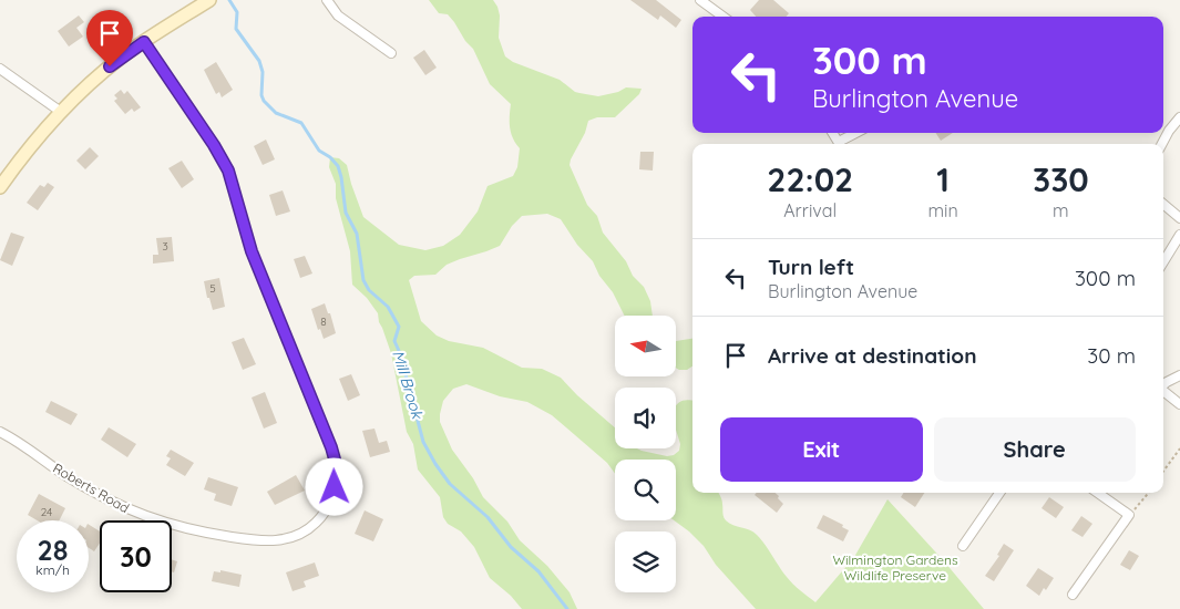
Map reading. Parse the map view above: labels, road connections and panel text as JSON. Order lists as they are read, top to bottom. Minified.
{"streets":{"street":["Roberts Road"]},"water":["Mill Brook"],"parks":["Wilmington Gardens Wildlife Preserve"],"house_numbers":["3","5","8","24"],"north":"left","page":{"turn":["300 m","Burlington Avenue"],"eta":["22:02","Arrival","1","min","330","m"],"list":[{"name":"Turn left","note":"Burlington Avenue","value":"300 m"},{"name":"Arrive at destination","value":"30 m"}],"buttons":["Exit","Share"],"speed":"28 km/h","limit":"30"}}
